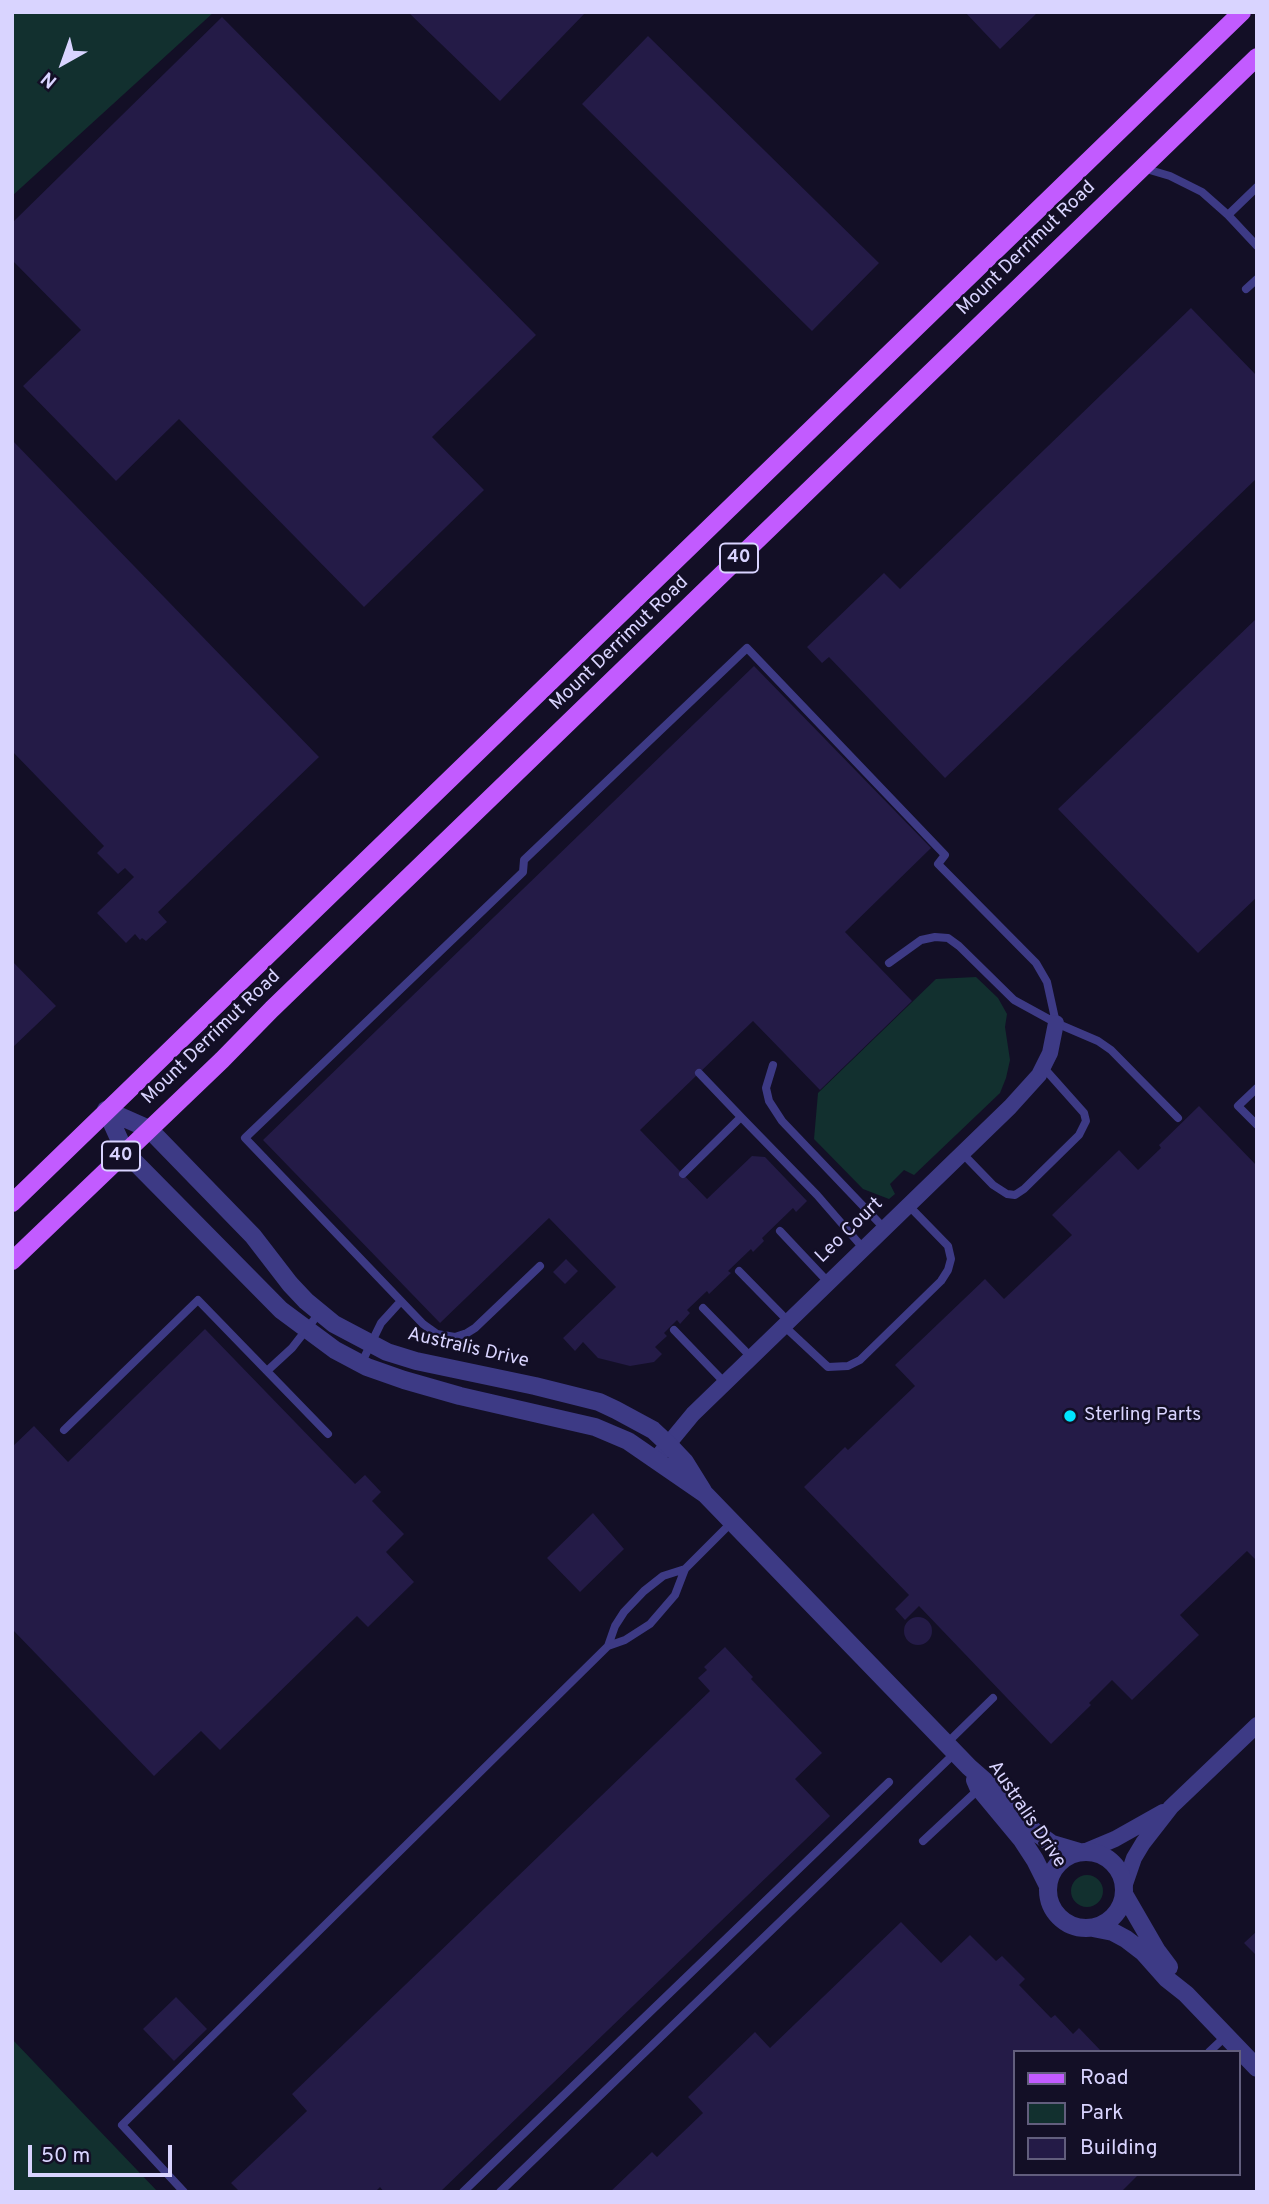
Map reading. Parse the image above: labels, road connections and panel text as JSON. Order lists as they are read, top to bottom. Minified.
{"streets":{"main road":["Mount Derrimut Road","40"],"street":["Leo Court","Australis Drive"]},"crossings":[["Mount Derrimut Road","Australis Drive"],["Leo Court","Australis Drive"]],"places":["Sterling Parts"],"legend":["Road","Park","Building"],"scale_bar":"50 m","north":"bottom left"}
